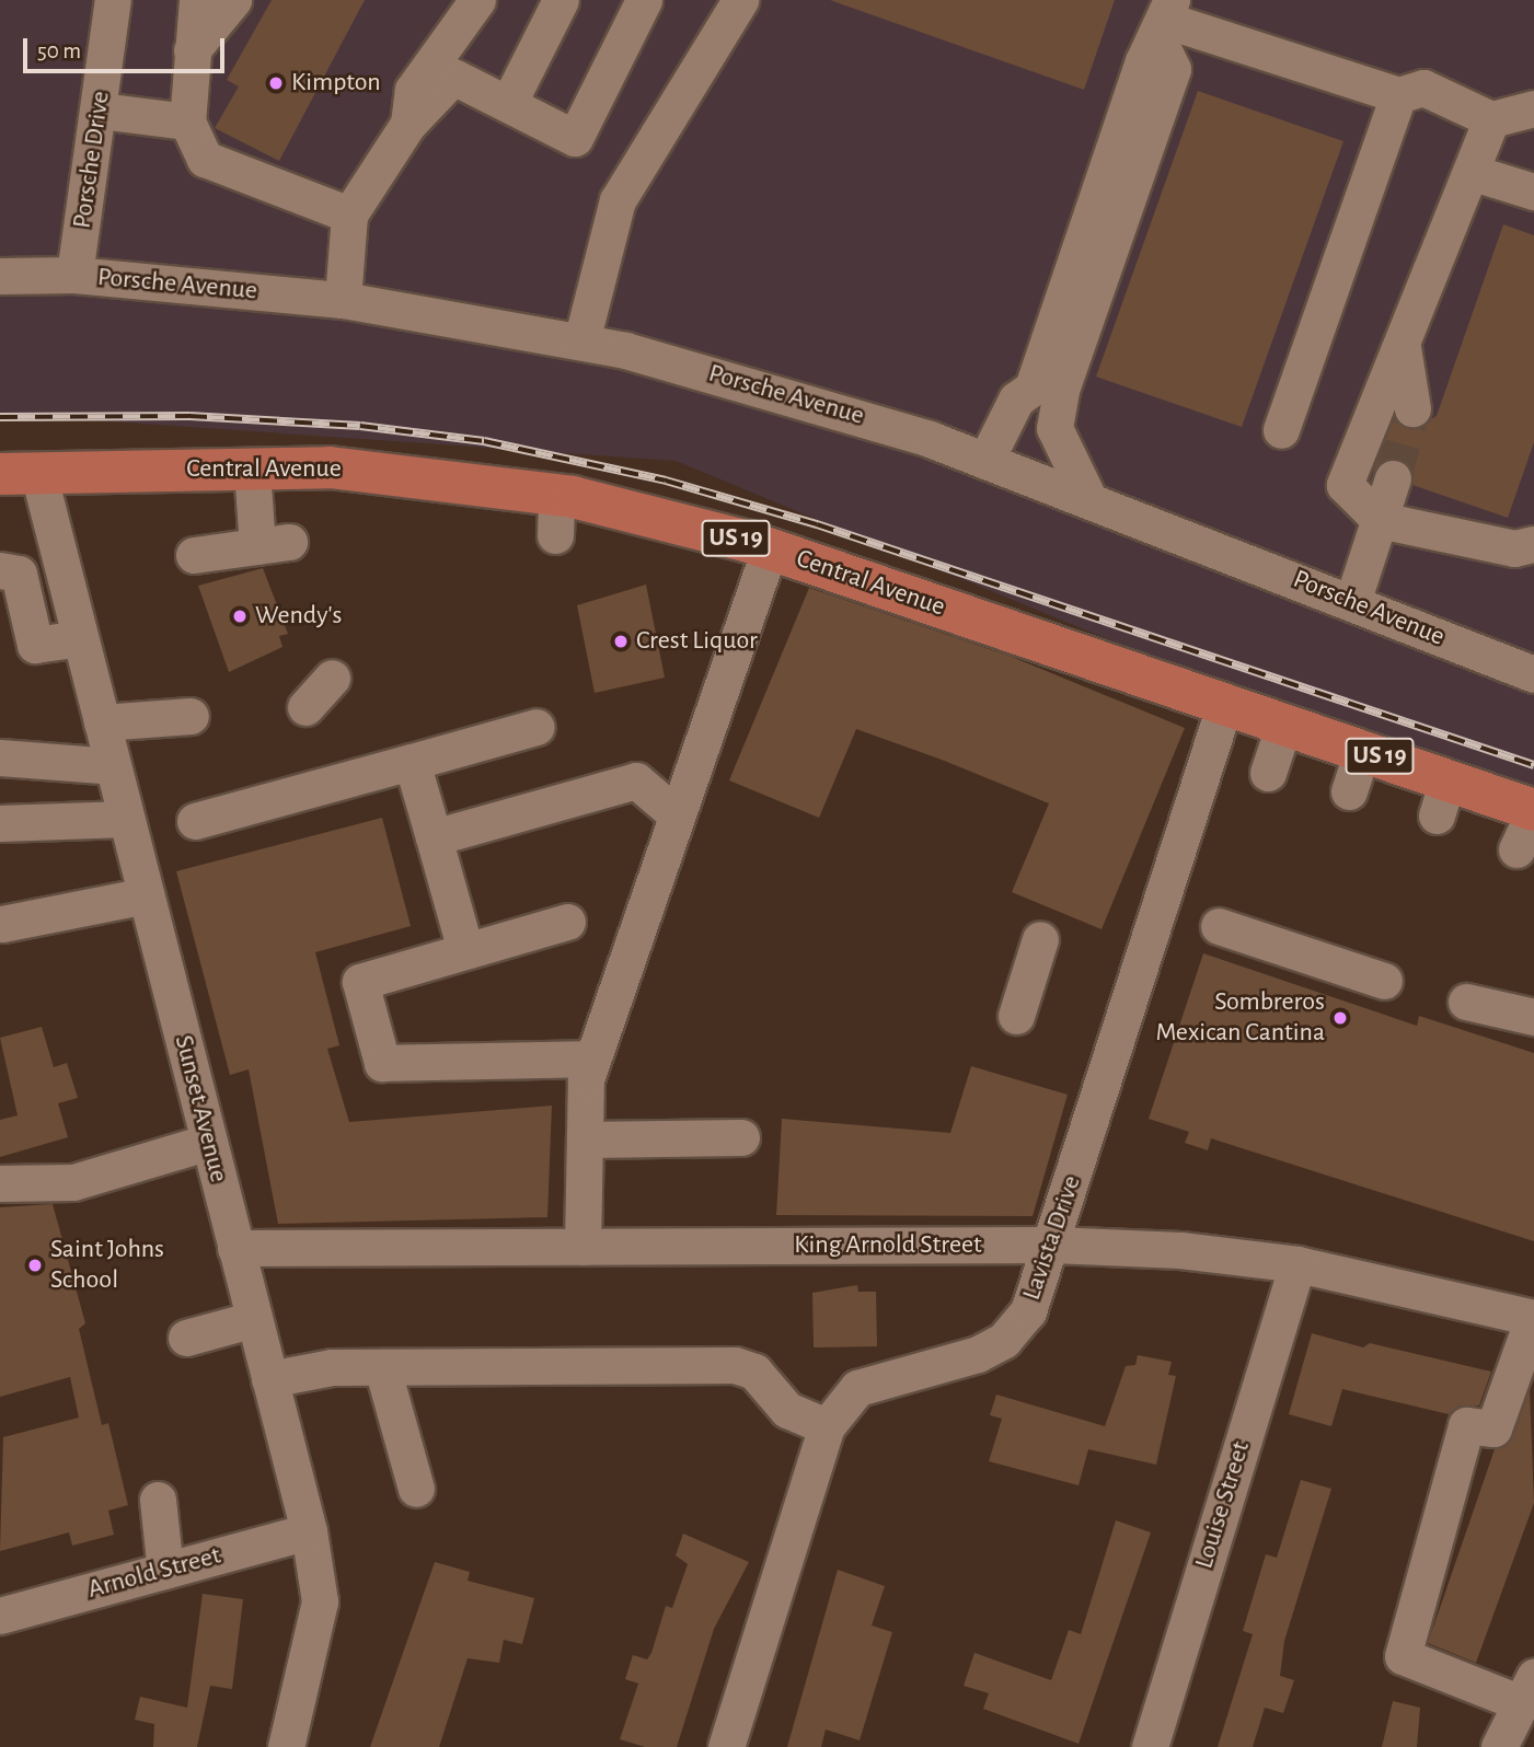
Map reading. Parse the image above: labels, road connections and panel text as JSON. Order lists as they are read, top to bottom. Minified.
{"streets":{"main road":["Central Avenue","US 19"],"street":["Porsche Drive","Porsche Avenue","Sunset Avenue","Lavista Drive","King Arnold Street","Louise Street","Arnold Street"]},"crossings":[["Porsche Drive","Porsche Avenue"],["Central Avenue","Sunset Avenue"],["Central Avenue","Lavista Drive"],["Sunset Avenue","King Arnold Street"],["Sunset Avenue","Arnold Street"],["Lavista Drive","King Arnold Street"],["King Arnold Street","Louise Street"]],"places":["Kimpton","Wendy's","Crest Liquor","Sombreros Mexican Cantina","Saint Johns School"],"scale_bar":"50 m"}
